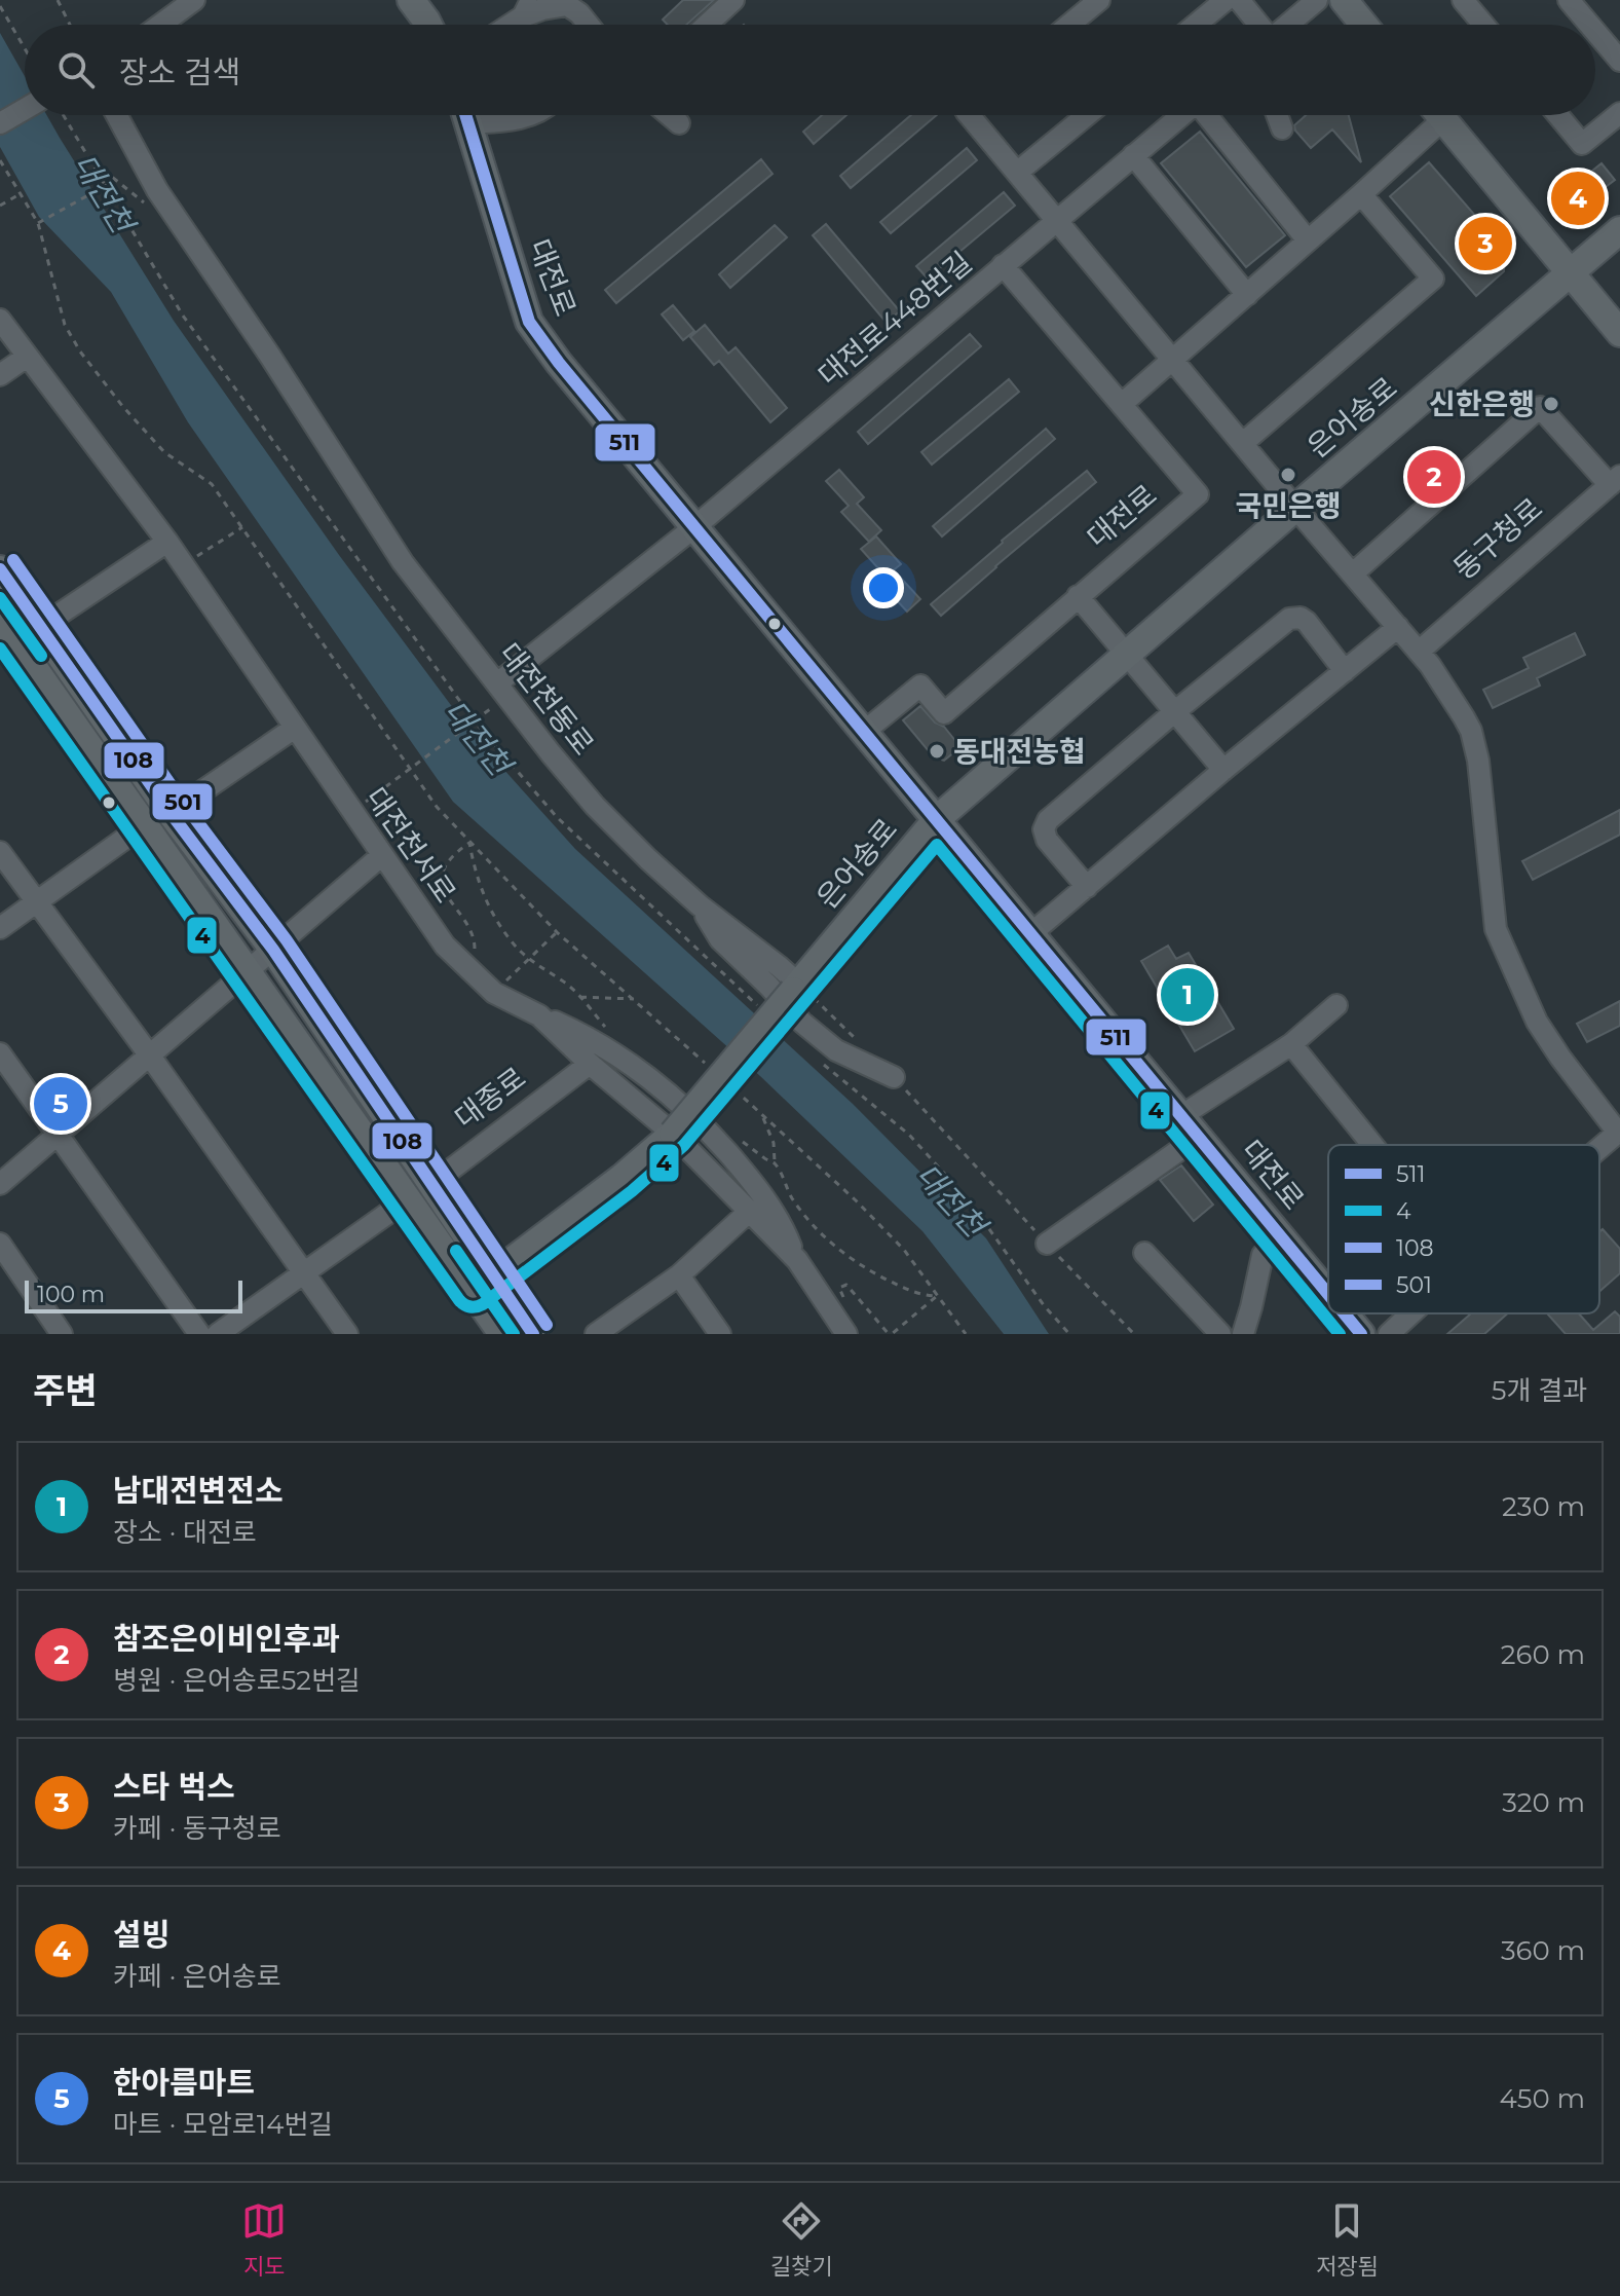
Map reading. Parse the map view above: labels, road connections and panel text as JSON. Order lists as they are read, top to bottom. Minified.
{"streets":{"main road":["대전로","은어송로"],"street":["대전로448번길","동구청로","대전천동로","대전천서로","대종로"]},"crossings":[["대전로","대전로448번길"],["대전로","은어송로"],["은어송로","대전천동로"],["은어송로","대전천서로"],["대전천서로","대종로"]],"water":["대전천"],"places":["신한은행","국민은행","동대전농협"],"lines":["transit line 511","transit line 501","transit line 108","transit line 4"],"legend":["511","4","108","501"],"scale_bar":"100 m","page":{"search":"장소 검색","pins":["4","3","2","1","5"],"scale":"100 m","heading":["주변","5개 결과"],"list":[{"mark":"1","name":"남대전변전소","note":"장소 · 대전로","value":"230 m"},{"mark":"2","name":"참조은이비인후과","note":"병원 · 은어송로52번길","value":"260 m"},{"mark":"3","name":"스타 벅스","note":"카페 · 동구청로","value":"320 m"},{"mark":"4","name":"설빙","note":"카페 · 은어송로","value":"360 m"},{"mark":"5","name":"한아름마트","note":"마트 · 모암로14번길","value":"450 m"}],"nav":["지도","길찾기","저장됨"]}}
